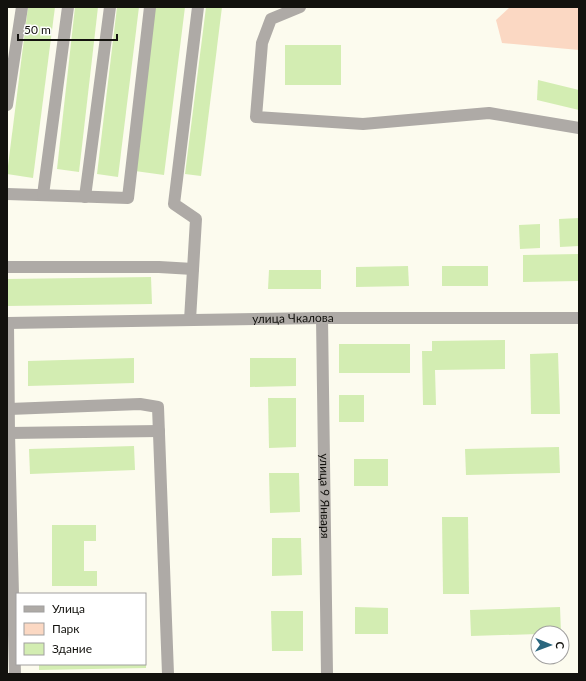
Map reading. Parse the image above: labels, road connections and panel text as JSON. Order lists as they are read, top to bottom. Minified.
{"streets":{"street":["улица Чкалова","улица 9 Января"]},"crossings":[["улица Чкалова","улица 9 Января"]],"legend":["Улица","Парк","Здание"],"scale_bar":"50 m","north":"right"}
